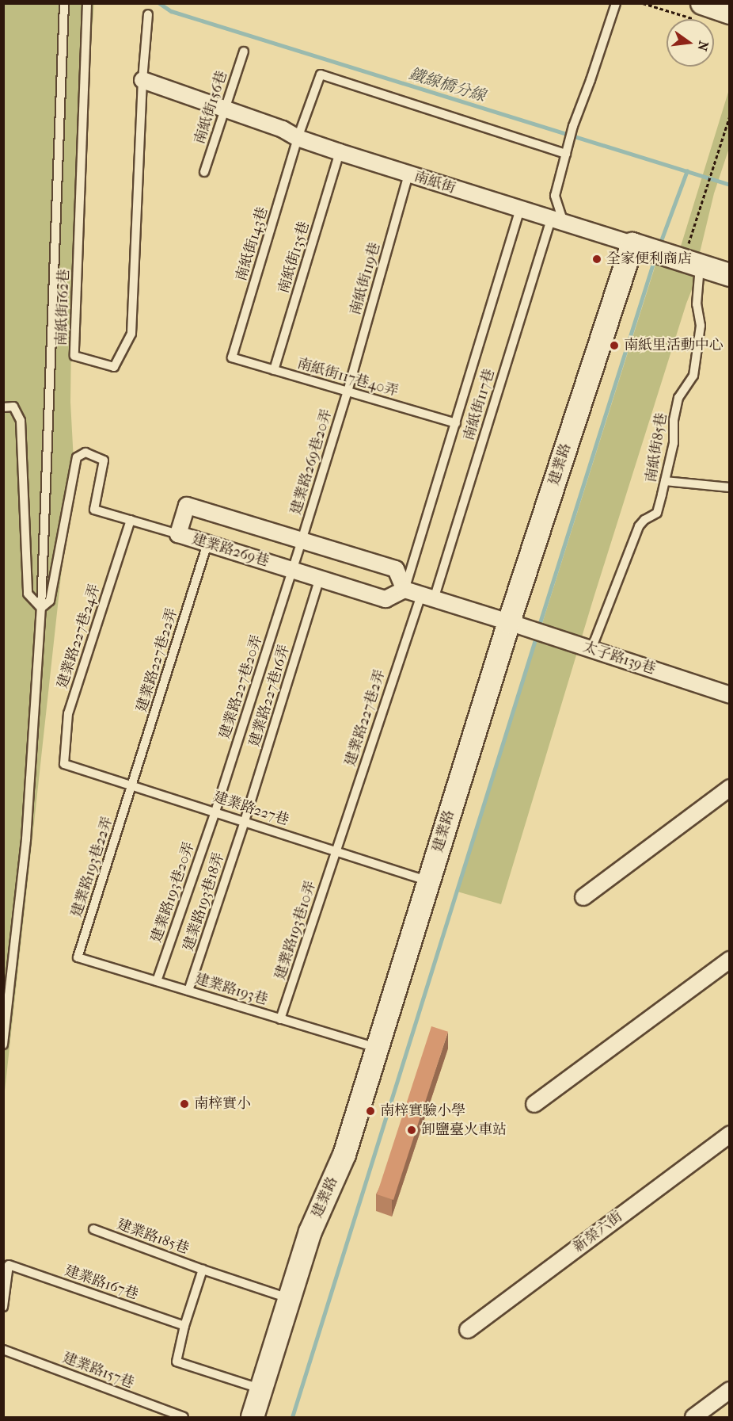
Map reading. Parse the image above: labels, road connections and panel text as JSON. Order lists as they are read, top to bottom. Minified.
{"streets":{"street":["南紙街","建業路","建業路269巷","太子路139巷","新榮六街"],"lane":["南紙街156巷","南紙街143巷","南紙街135巷","南紙街119巷","南紙街162巷","南紙街117巷40弄","南紙街117巷","南紙街85巷","建業路269巷20弄","建業路227巷24弄","建業路227巷22弄","建業路227巷20弄","建業路227巷16弄","建業路227巷2弄","建業路227巷","建業路193巷22弄","建業路193巷20弄","建業路193巷18弄","建業路193巷10弄","建業路193巷","建業路185巷","建業路167巷","建業路157巷"]},"crossings":[["南紙街156巷","南紙街"],["南紙街","南紙街143巷"],["南紙街","南紙街135巷"],["南紙街","南紙街119巷"],["南紙街","南紙街162巷"],["南紙街","南紙街117巷"],["南紙街","南紙街85巷"],["南紙街","建業路"],["南紙街143巷","南紙街117巷40弄"],["南紙街135巷","南紙街117巷40弄"],["南紙街119巷","南紙街117巷40弄"],["南紙街119巷","建業路269巷20弄"],["南紙街117巷40弄","南紙街117巷"],["南紙街117巷40弄","建業路269巷20弄"],["南紙街117巷","建業路269巷"],["南紙街117巷","建業路227巷2弄"],["南紙街85巷","太子路139巷"],["建業路269巷20弄","建業路269巷"],["建業路269巷20弄","建業路227巷20弄"],["建業路","太子路139巷"],["建業路","建業路227巷"],["建業路","建業路193巷"],["建業路269巷","建業路227巷22弄"],["建業路269巷","建業路227巷20弄"],["建業路269巷","建業路227巷16弄"],["建業路227巷24弄","建業路227巷"],["建業路227巷22弄","建業路227巷"],["建業路227巷22弄","建業路193巷22弄"],["建業路227巷20弄","建業路227巷"],["建業路227巷20弄","建業路193巷20弄"],["建業路227巷16弄","建業路227巷"],["建業路227巷16弄","建業路193巷18弄"],["建業路227巷2弄","建業路227巷"],["建業路227巷2弄","建業路193巷10弄"],["建業路227巷","建業路193巷22弄"],["建業路227巷","建業路193巷20弄"],["建業路227巷","建業路193巷18弄"],["建業路227巷","建業路193巷10弄"],["建業路193巷22弄","建業路193巷"],["建業路193巷20弄","建業路193巷"],["建業路193巷18弄","建業路193巷"],["建業路193巷10弄","建業路193巷"]],"water":["鐵線橋分線"],"places":["全家便利商店","南紙里活動中心","南梓實小","南梓實驗小學","卸鹽臺火車站"],"north":"right"}
